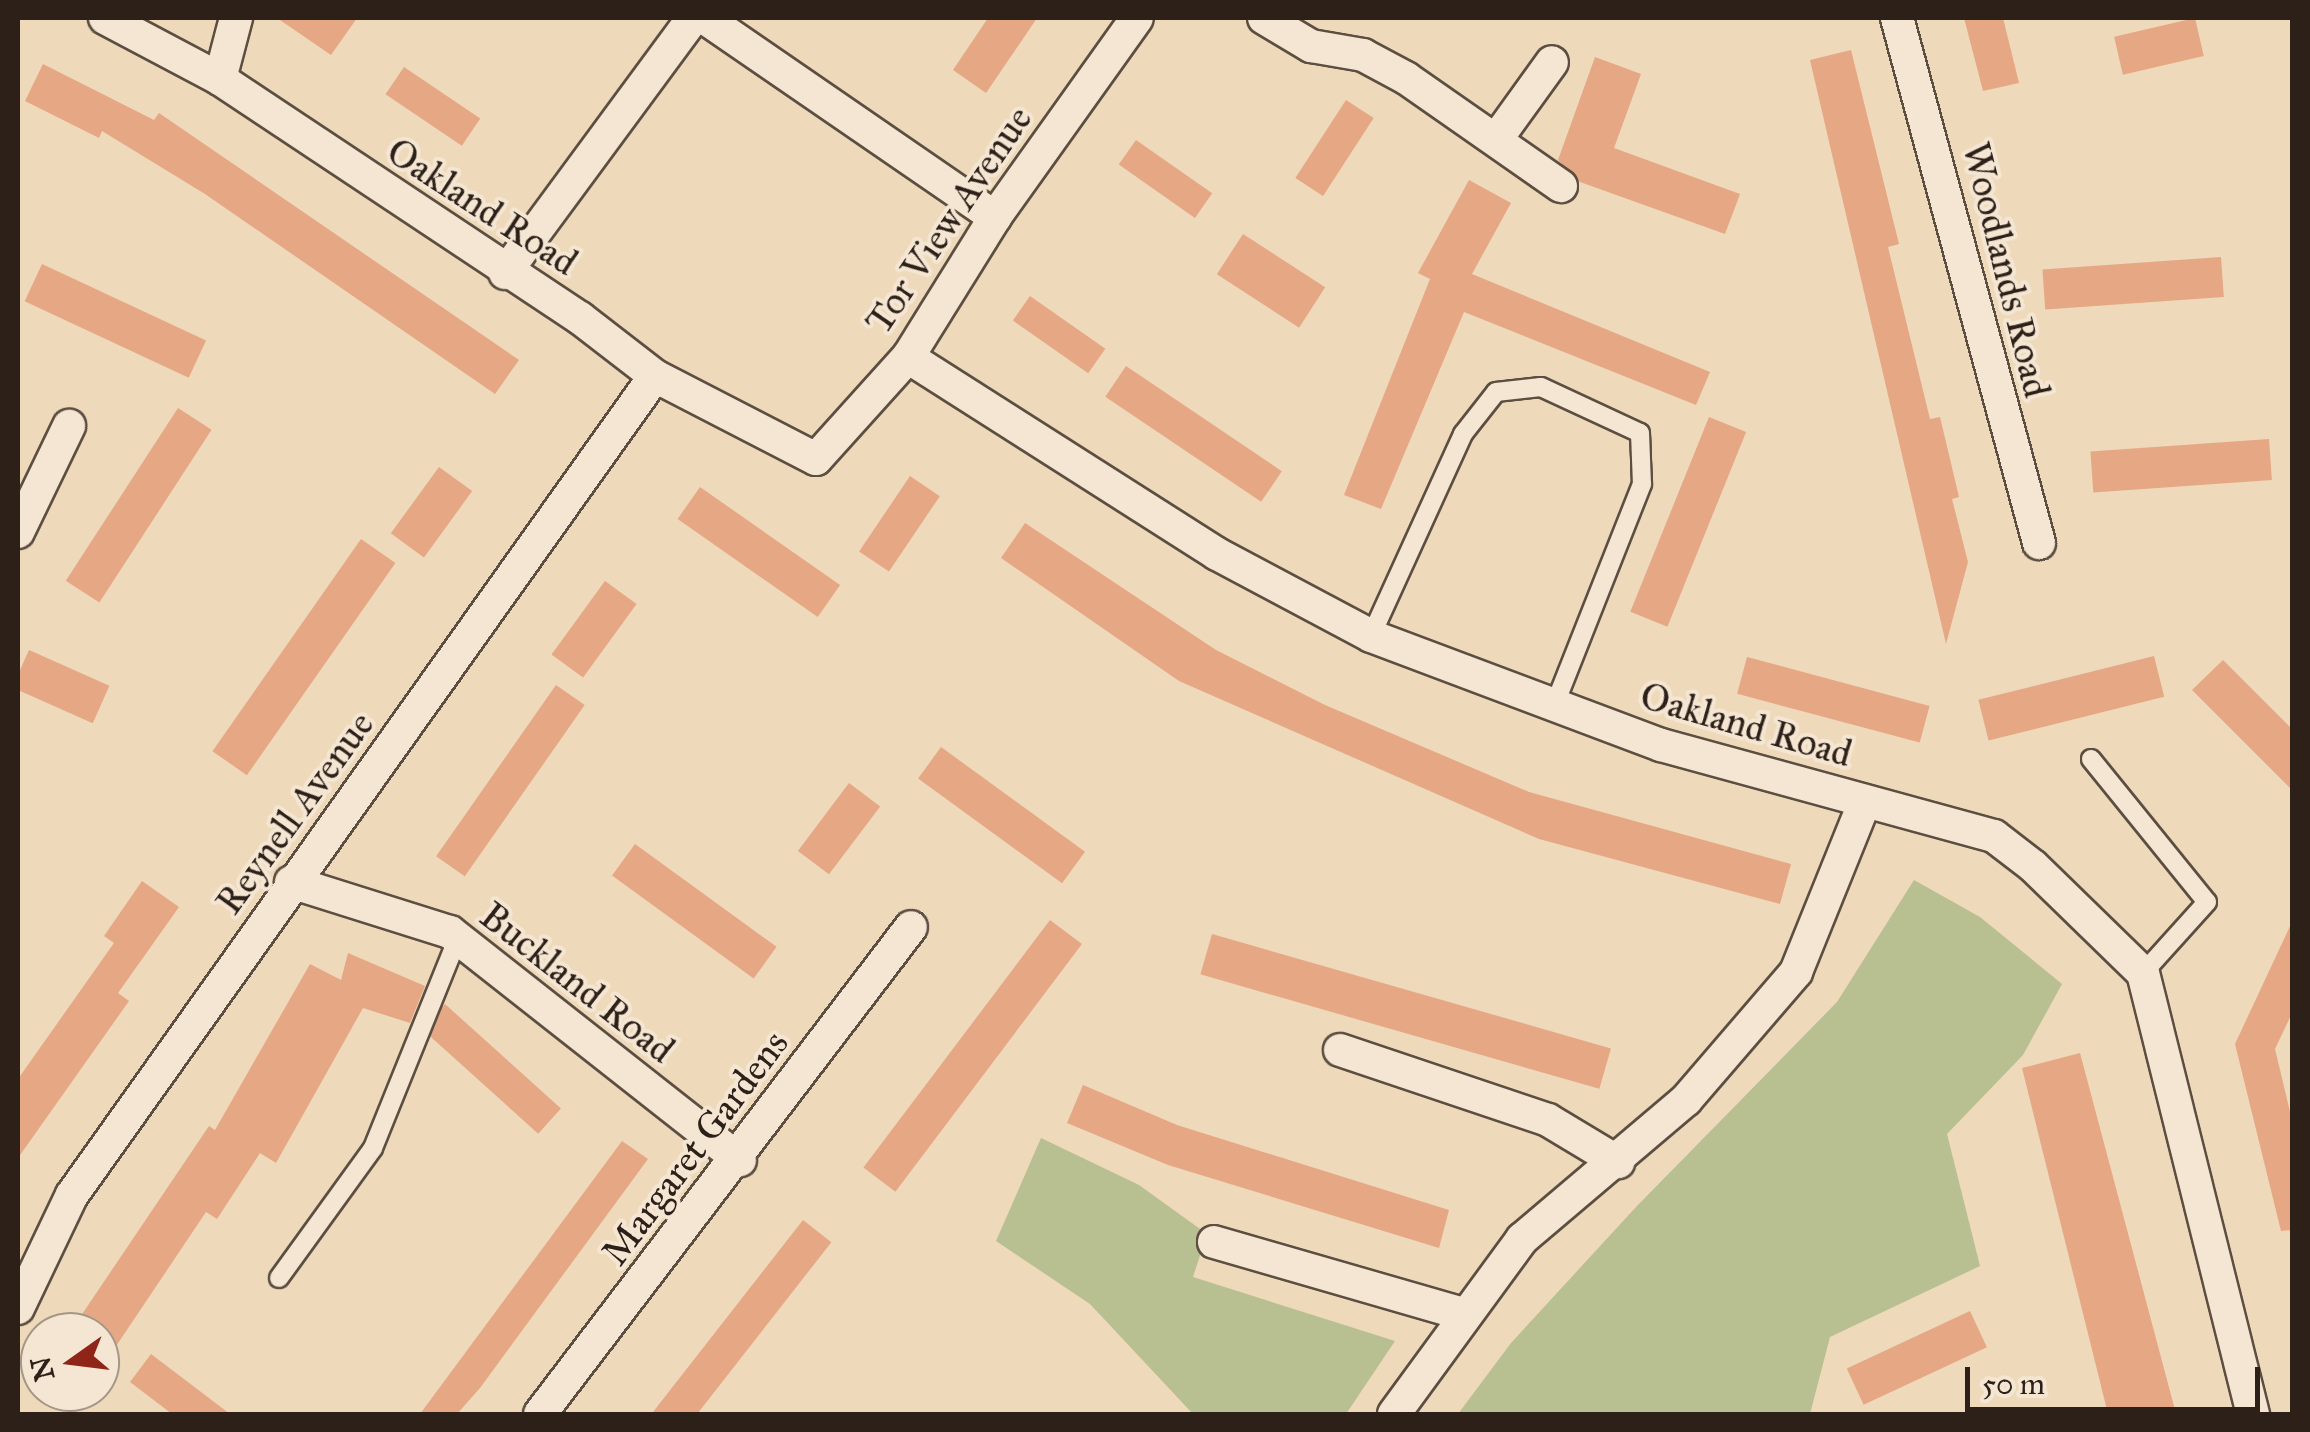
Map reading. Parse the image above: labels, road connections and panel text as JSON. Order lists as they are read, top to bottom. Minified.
{"streets":{"street":["Oakland Road","Tor View Avenue","Woodlands Road","Reynell Avenue","Buckland Road","Margaret Gardens"]},"crossings":[["Oakland Road","Tor View Avenue"],["Oakland Road","Reynell Avenue"],["Reynell Avenue","Buckland Road"],["Buckland Road","Margaret Gardens"]],"scale_bar":"50 m","north":"left"}
